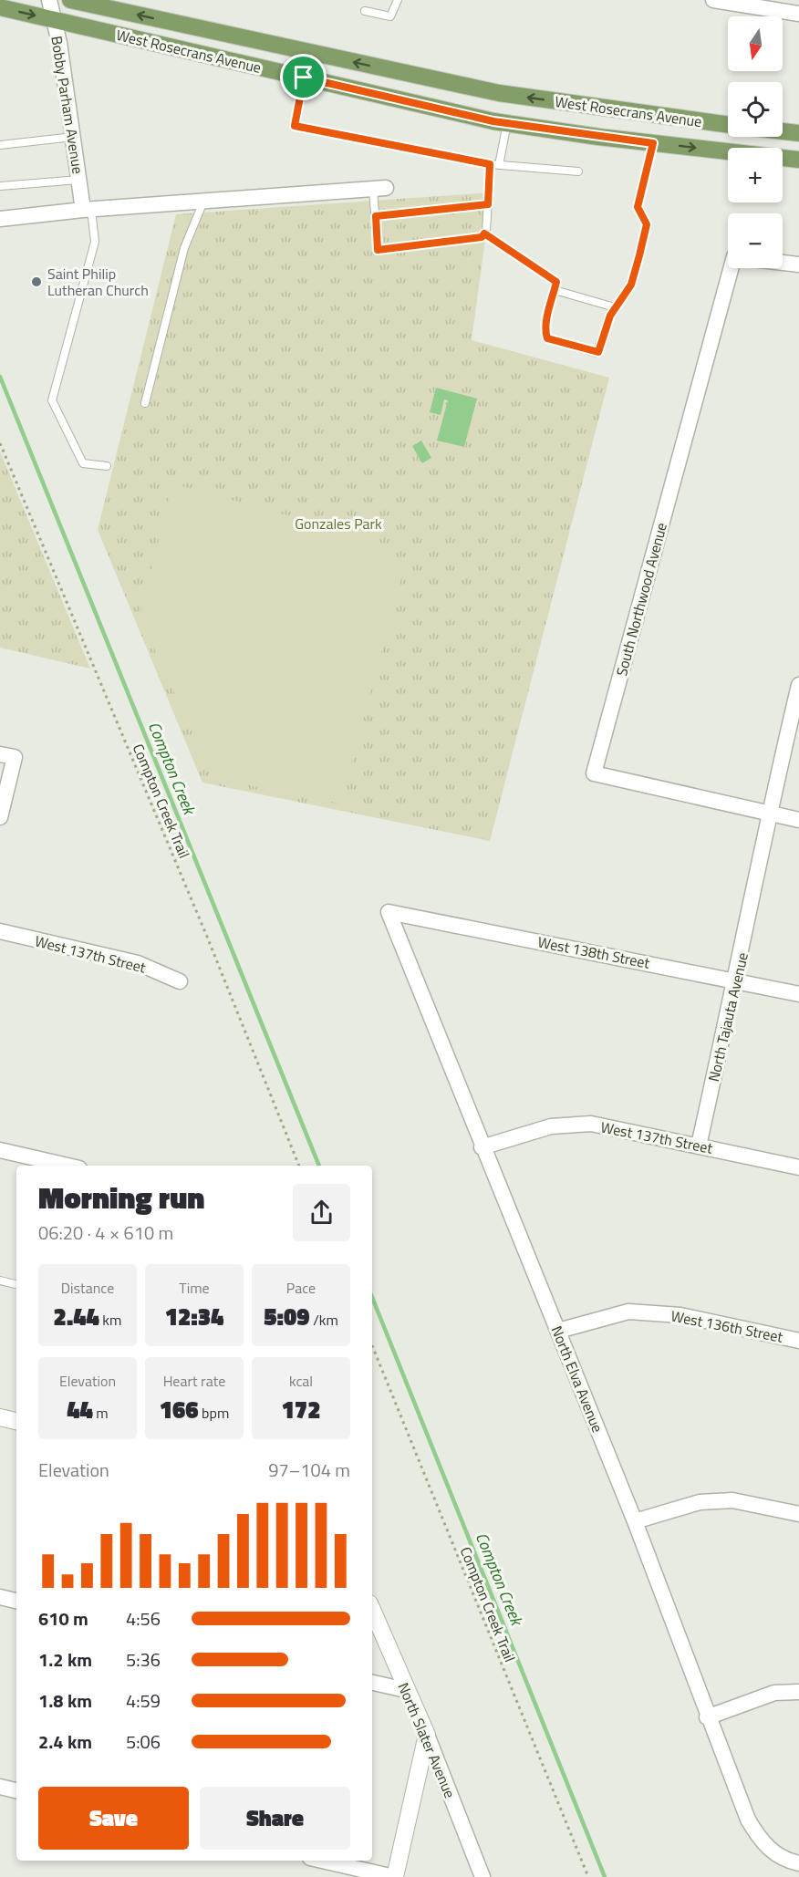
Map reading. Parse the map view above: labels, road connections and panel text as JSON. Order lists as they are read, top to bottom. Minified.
{"streets":{"main road":["West Rosecrans Avenue"],"street":["Bobby Parham Avenue","South Northwood Avenue","West 138th Street","West 137th Street","North Tajauta Avenue","West 136th Street","North Elva Avenue","North Slater Avenue"],"path":["Compton Creek Trail"]},"crossings":[["West Rosecrans Avenue","Bobby Parham Avenue"],["South Northwood Avenue","North Tajauta Avenue"],["West 138th Street","North Tajauta Avenue"],["West 138th Street","North Elva Avenue"],["West 137th Street","North Tajauta Avenue"],["West 137th Street","North Elva Avenue"],["West 136th Street","North Elva Avenue"]],"water":["Compton Creek"],"parks":["Gonzales Park"],"places":["Saint Philip Lutheran Church"],"north":"bottom","page":{"map_buttons":["+","−"],"heading":["Morning run","06:20 · 4 × 610 m"],"stats":[["Distance","2.44 km"],["Time","12:34"],["Pace","5:09 /km"],["Elevation","44 m"],["Heart rate","166 bpm"],["kcal","172"]],"chart":["Elevation","97–104 m"],"list":[{"name":"610 m","note":"4:56"},{"name":"1.2 km","note":"5:36"},{"name":"1.8 km","note":"4:59"},{"name":"2.4 km","note":"5:06"}],"buttons":["Save","Share"]}}
